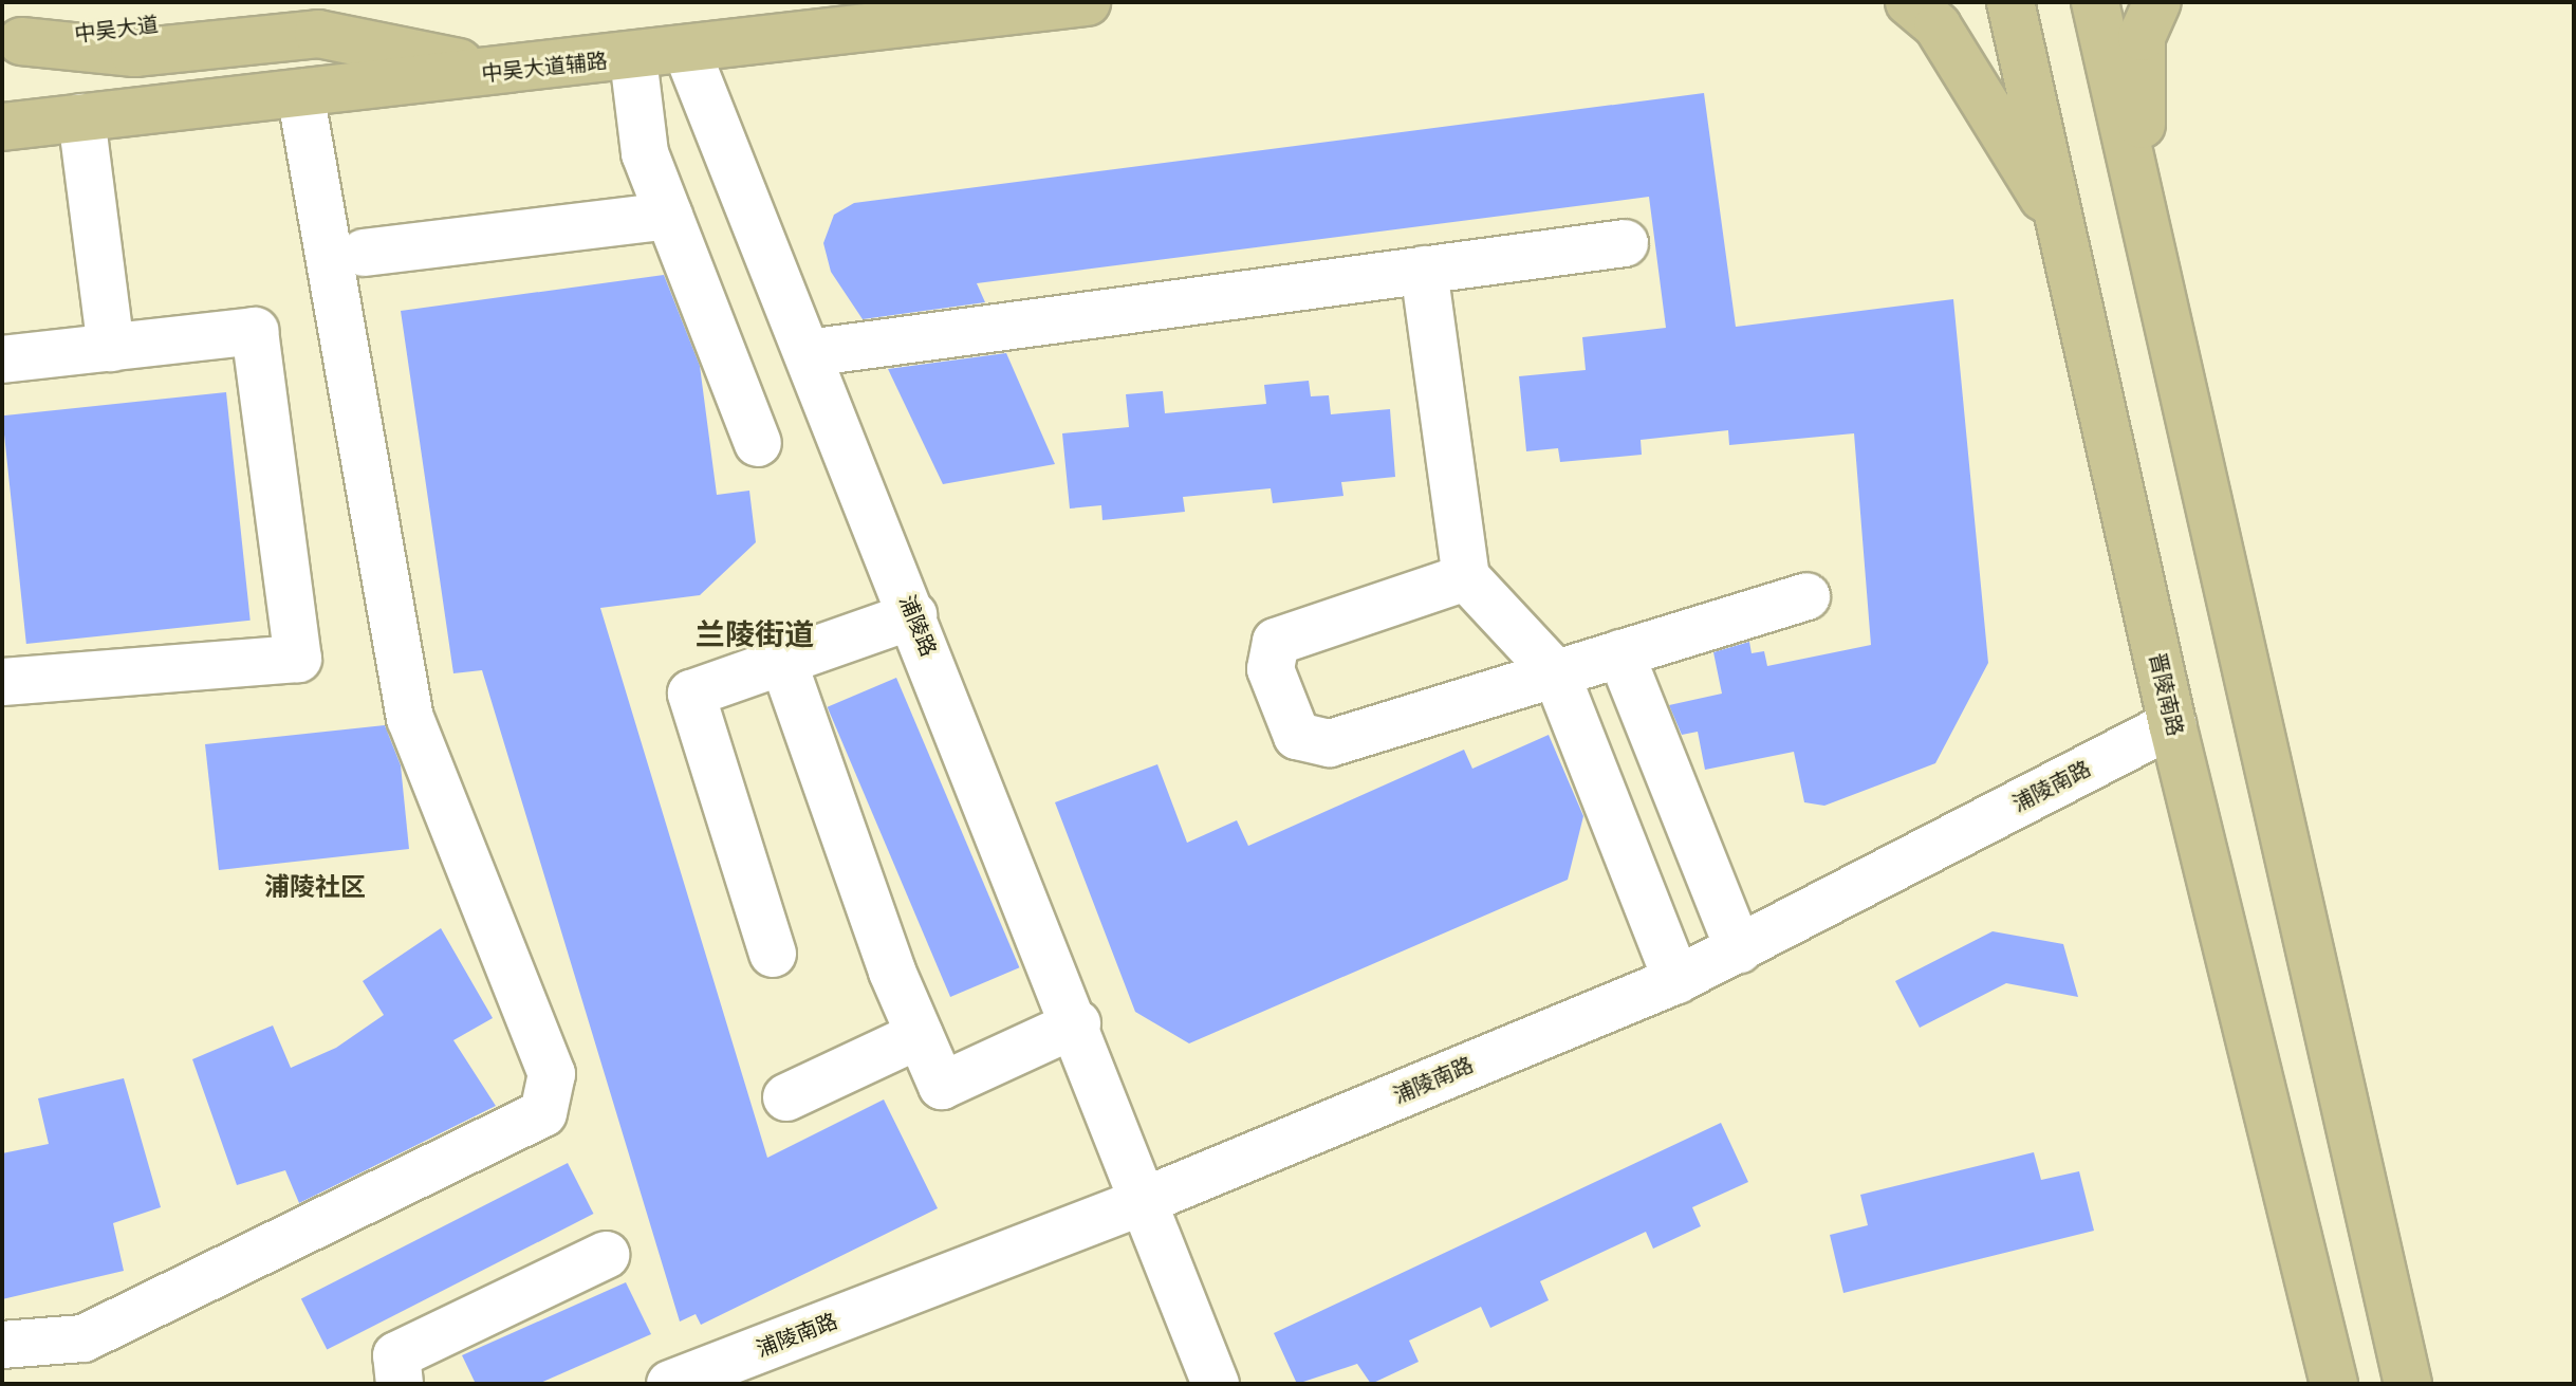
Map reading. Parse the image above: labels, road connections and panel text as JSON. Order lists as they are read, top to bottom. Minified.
{"streets":{"main road":["中吴大道","中吴大道辅路","晋陵南路"],"street":["浦陵路","浦陵南路"]},"crossings":[["中吴大道辅路","浦陵路"],["浦陵路","浦陵南路"],["晋陵南路","浦陵南路"]],"districts":["兰陵街道","浦陵社区"]}
